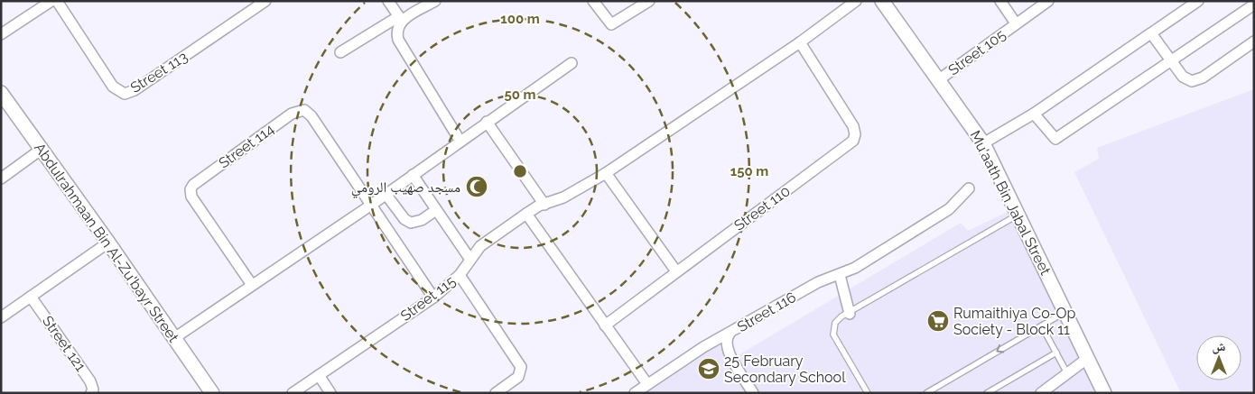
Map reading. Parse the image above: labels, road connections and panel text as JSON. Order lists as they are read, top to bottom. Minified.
{"streets":{"street":["Street 105","Street 113","Street 114","Mu'aath Bin Jabal Street","Street 110","Abdulrahmaan Bin Al-Zu'bayr Street","Street 115","Street 116","Street 121"]},"crossings":[["Street 105","Mu'aath Bin Jabal Street"],["Street 114","Street 115"]],"places":{"mosque":["مسجد صهيب الرومي"],"supermarket":["Rumaithiya Co-Op Society - Block 11"],"school or university":["25 February Secondary School"]},"north":"top","rings":["100 m","50 m","150 m"]}
